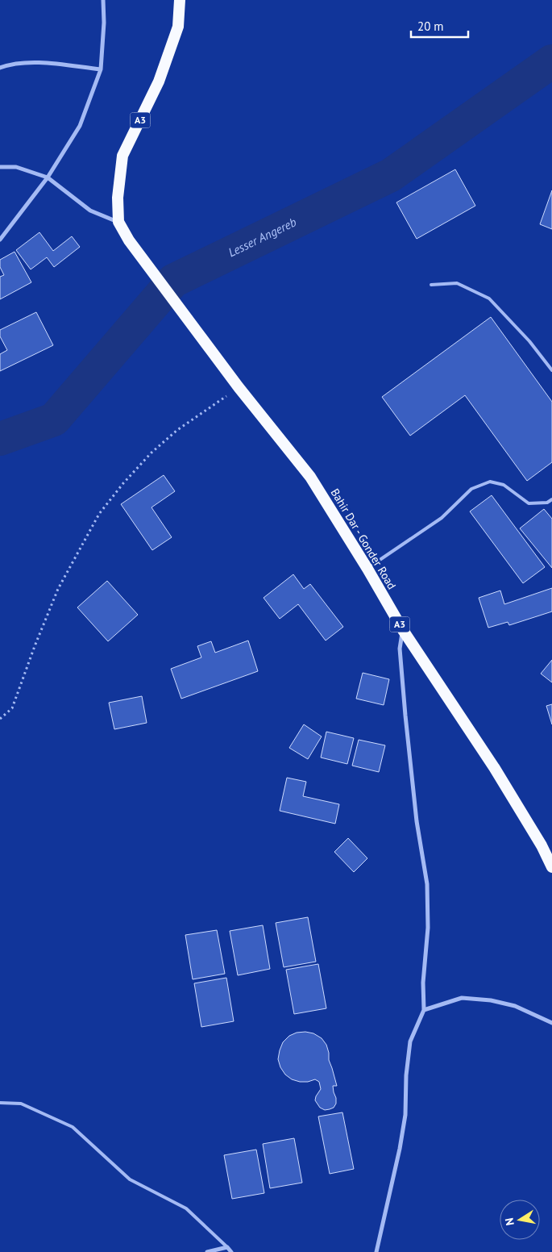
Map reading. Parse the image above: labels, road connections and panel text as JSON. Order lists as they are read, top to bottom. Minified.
{"streets":{"highway":["A3","Bahir Dar - Gonder Road"]},"crossings":[["A3","Bahir Dar - Gonder Road"]],"water":["Lesser Angereb"],"scale_bar":"20 m","north":"left"}
